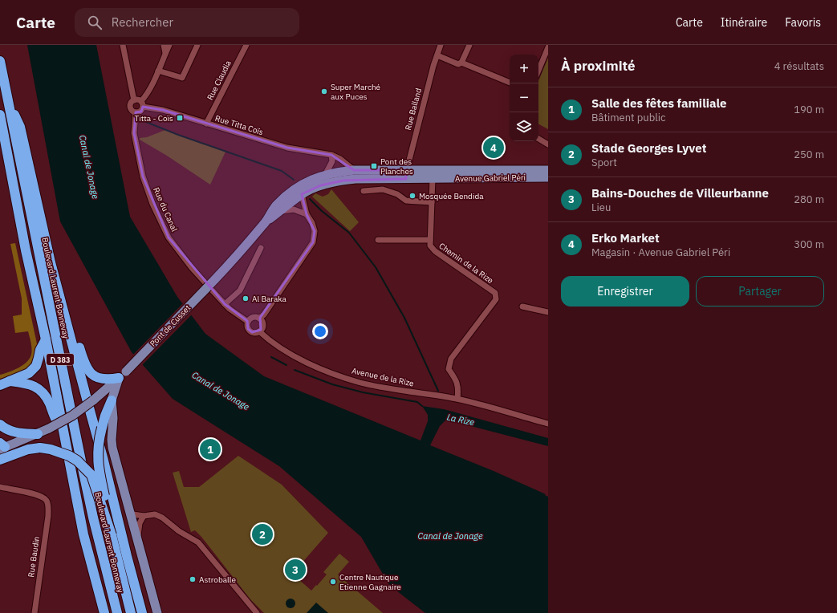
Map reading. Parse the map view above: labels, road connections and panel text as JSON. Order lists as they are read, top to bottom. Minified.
{"streets":{"highway":["Boulevard Laurent Bonnevay","D 383"],"main road":["Avenue Gabriel Péri","Pont de Cusset"],"street":["Rue Claudia","Rue Balland","Rue Titta Coïs","Rue du Canal","Chemin de la Rize","Avenue de la Rize","Rue Baudin"]},"crossings":[["Rue Claudia","Rue Titta Coïs"],["Rue Balland","Avenue Gabriel Péri"],["Rue Titta Coïs","Avenue Gabriel Péri"],["Rue Titta Coïs","Rue du Canal"],["Avenue Gabriel Péri","Chemin de la Rize"],["Rue du Canal","Avenue de la Rize"],["Chemin de la Rize","Avenue de la Rize"]],"water":["Canal de Jonage","La Rize"],"places":{"other":["Super Marché aux Puces","Mosquée Bendida","Al Baraka","Astroballe","Centre Nautique Etienne Gagnaire"],"transit":["Titta - Coïs","Pont des Planches"]},"page":{"header":"Carte","search":"Rechercher","nav":["Carte","Itinéraire","Favoris"],"heading":["À proximité","4 résultats"],"map_buttons":["+","−"],"list":[{"mark":"1","name":"Salle des fêtes familiale","note":"Bâtiment public","value":"190 m"},{"mark":"2","name":"Stade Georges Lyvet","note":"Sport","value":"250 m"},{"mark":"3","name":"Bains-Douches de Villeurbanne","note":"Lieu","value":"280 m"},{"mark":"4","name":"Erko Market","note":"Magasin · Avenue Gabriel Péri","value":"300 m"}],"pins":["4","1","2","3"],"buttons":["Enregistrer","Partager"]}}
